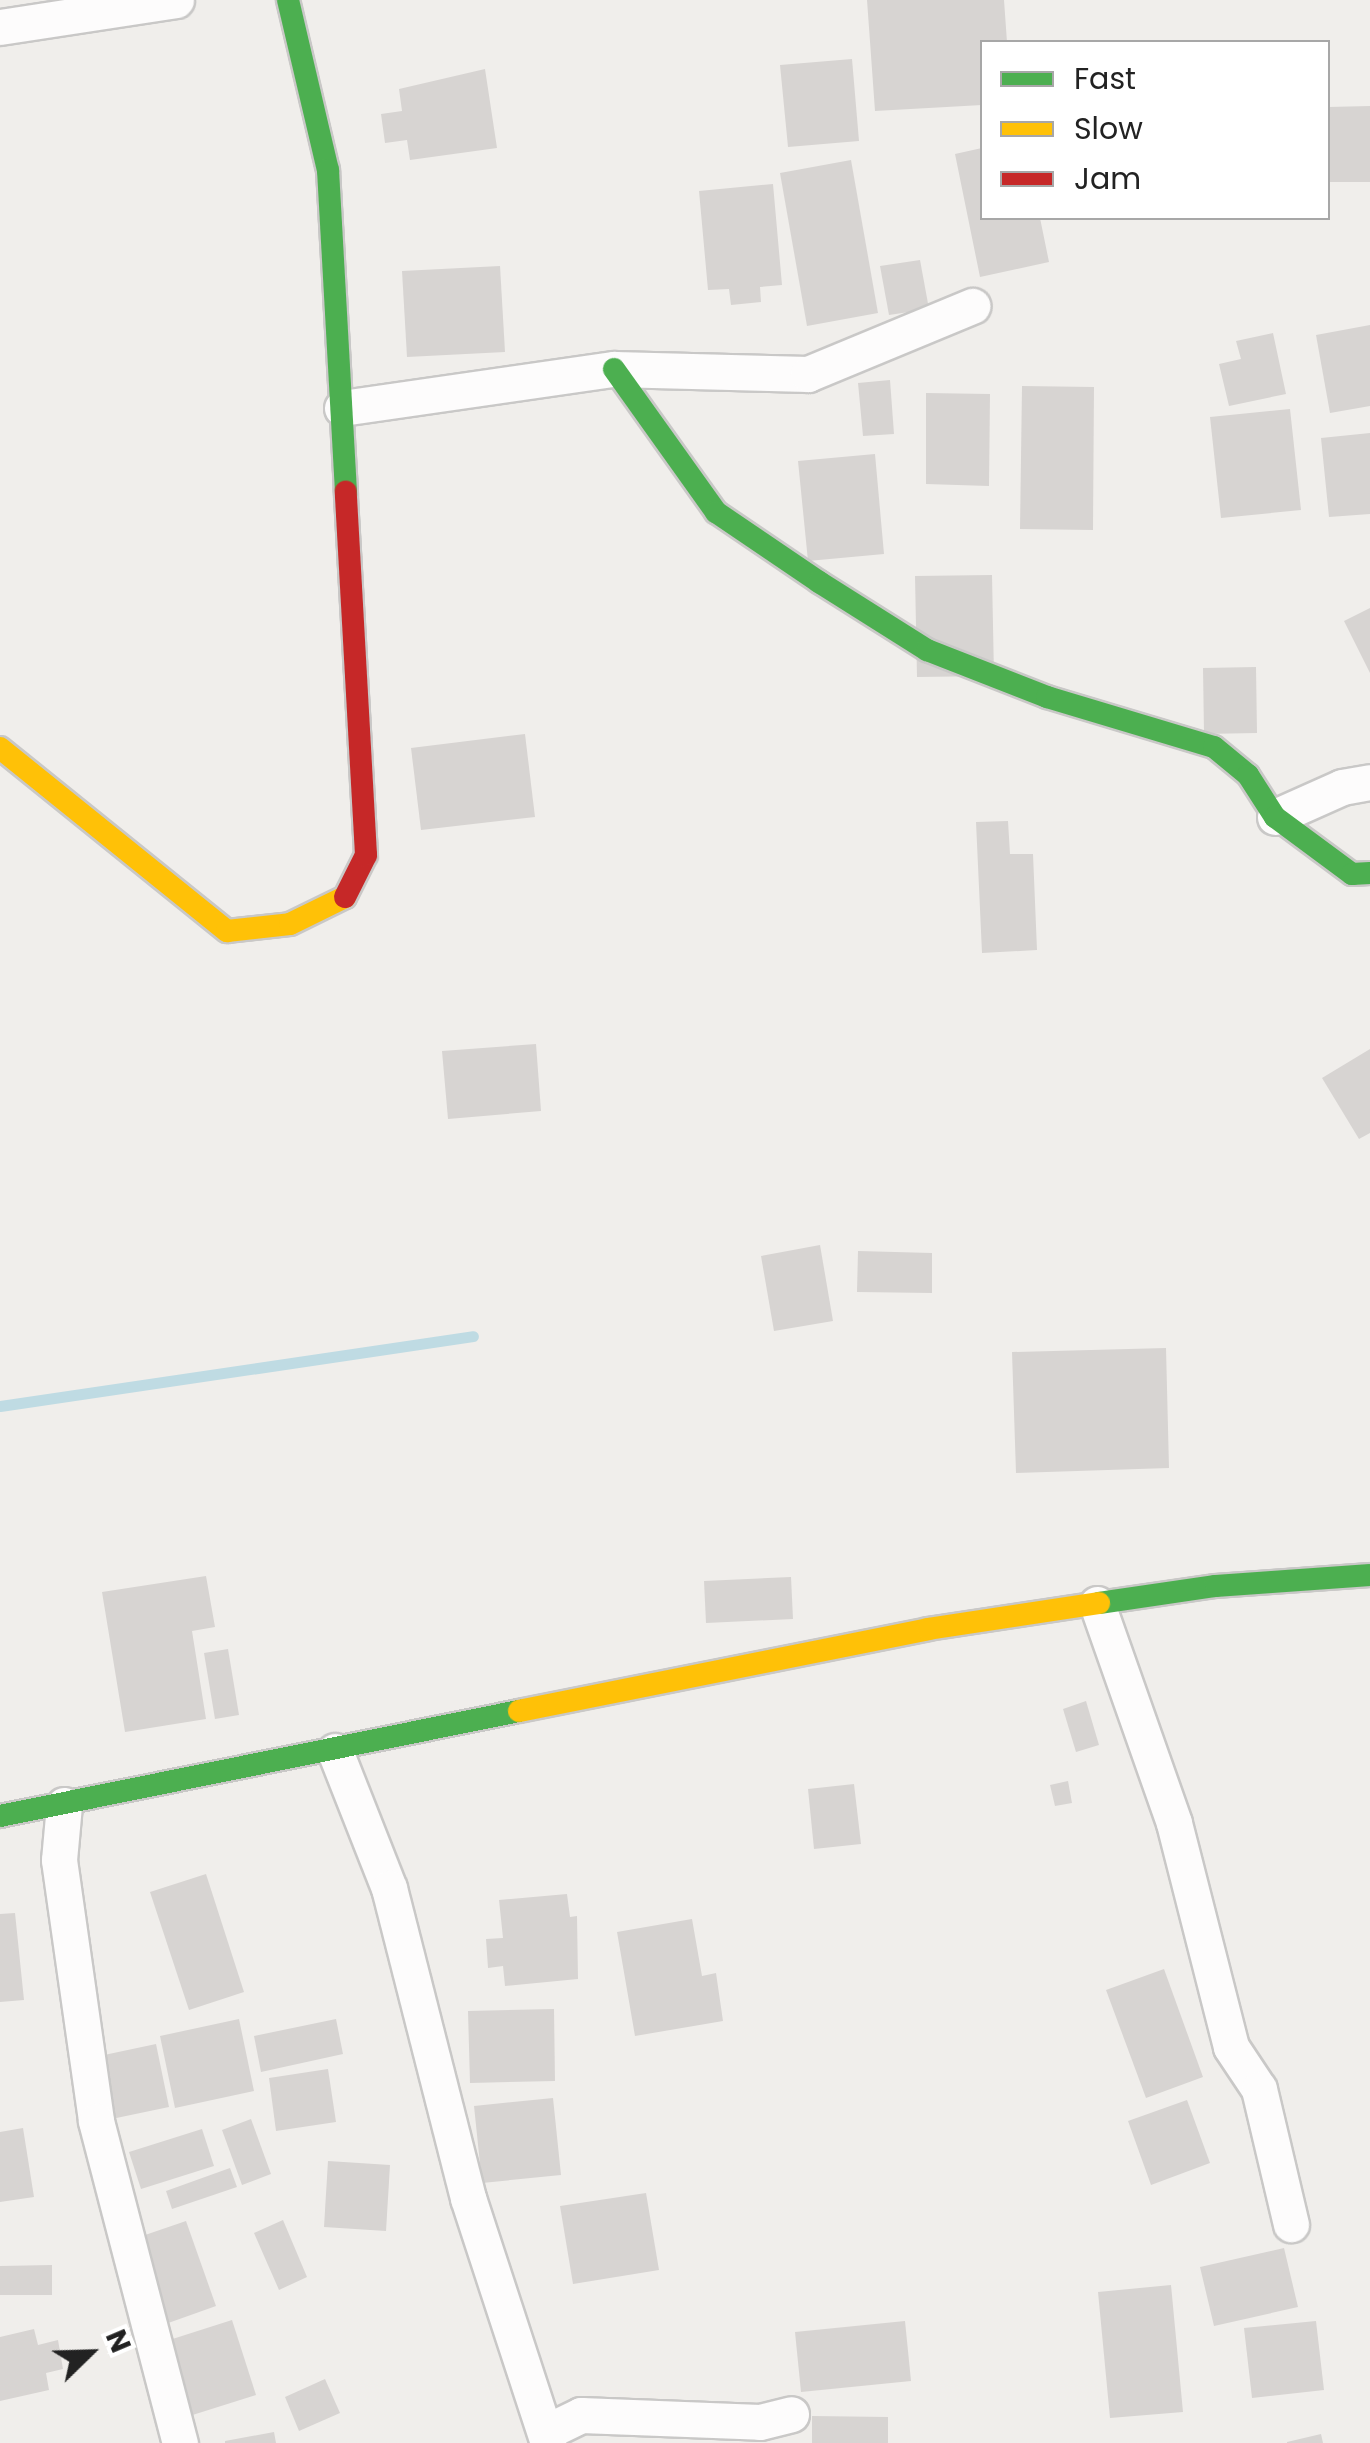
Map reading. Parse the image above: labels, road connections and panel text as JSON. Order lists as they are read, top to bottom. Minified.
{"legend":["Fast","Slow","Jam"],"north":"top right"}
